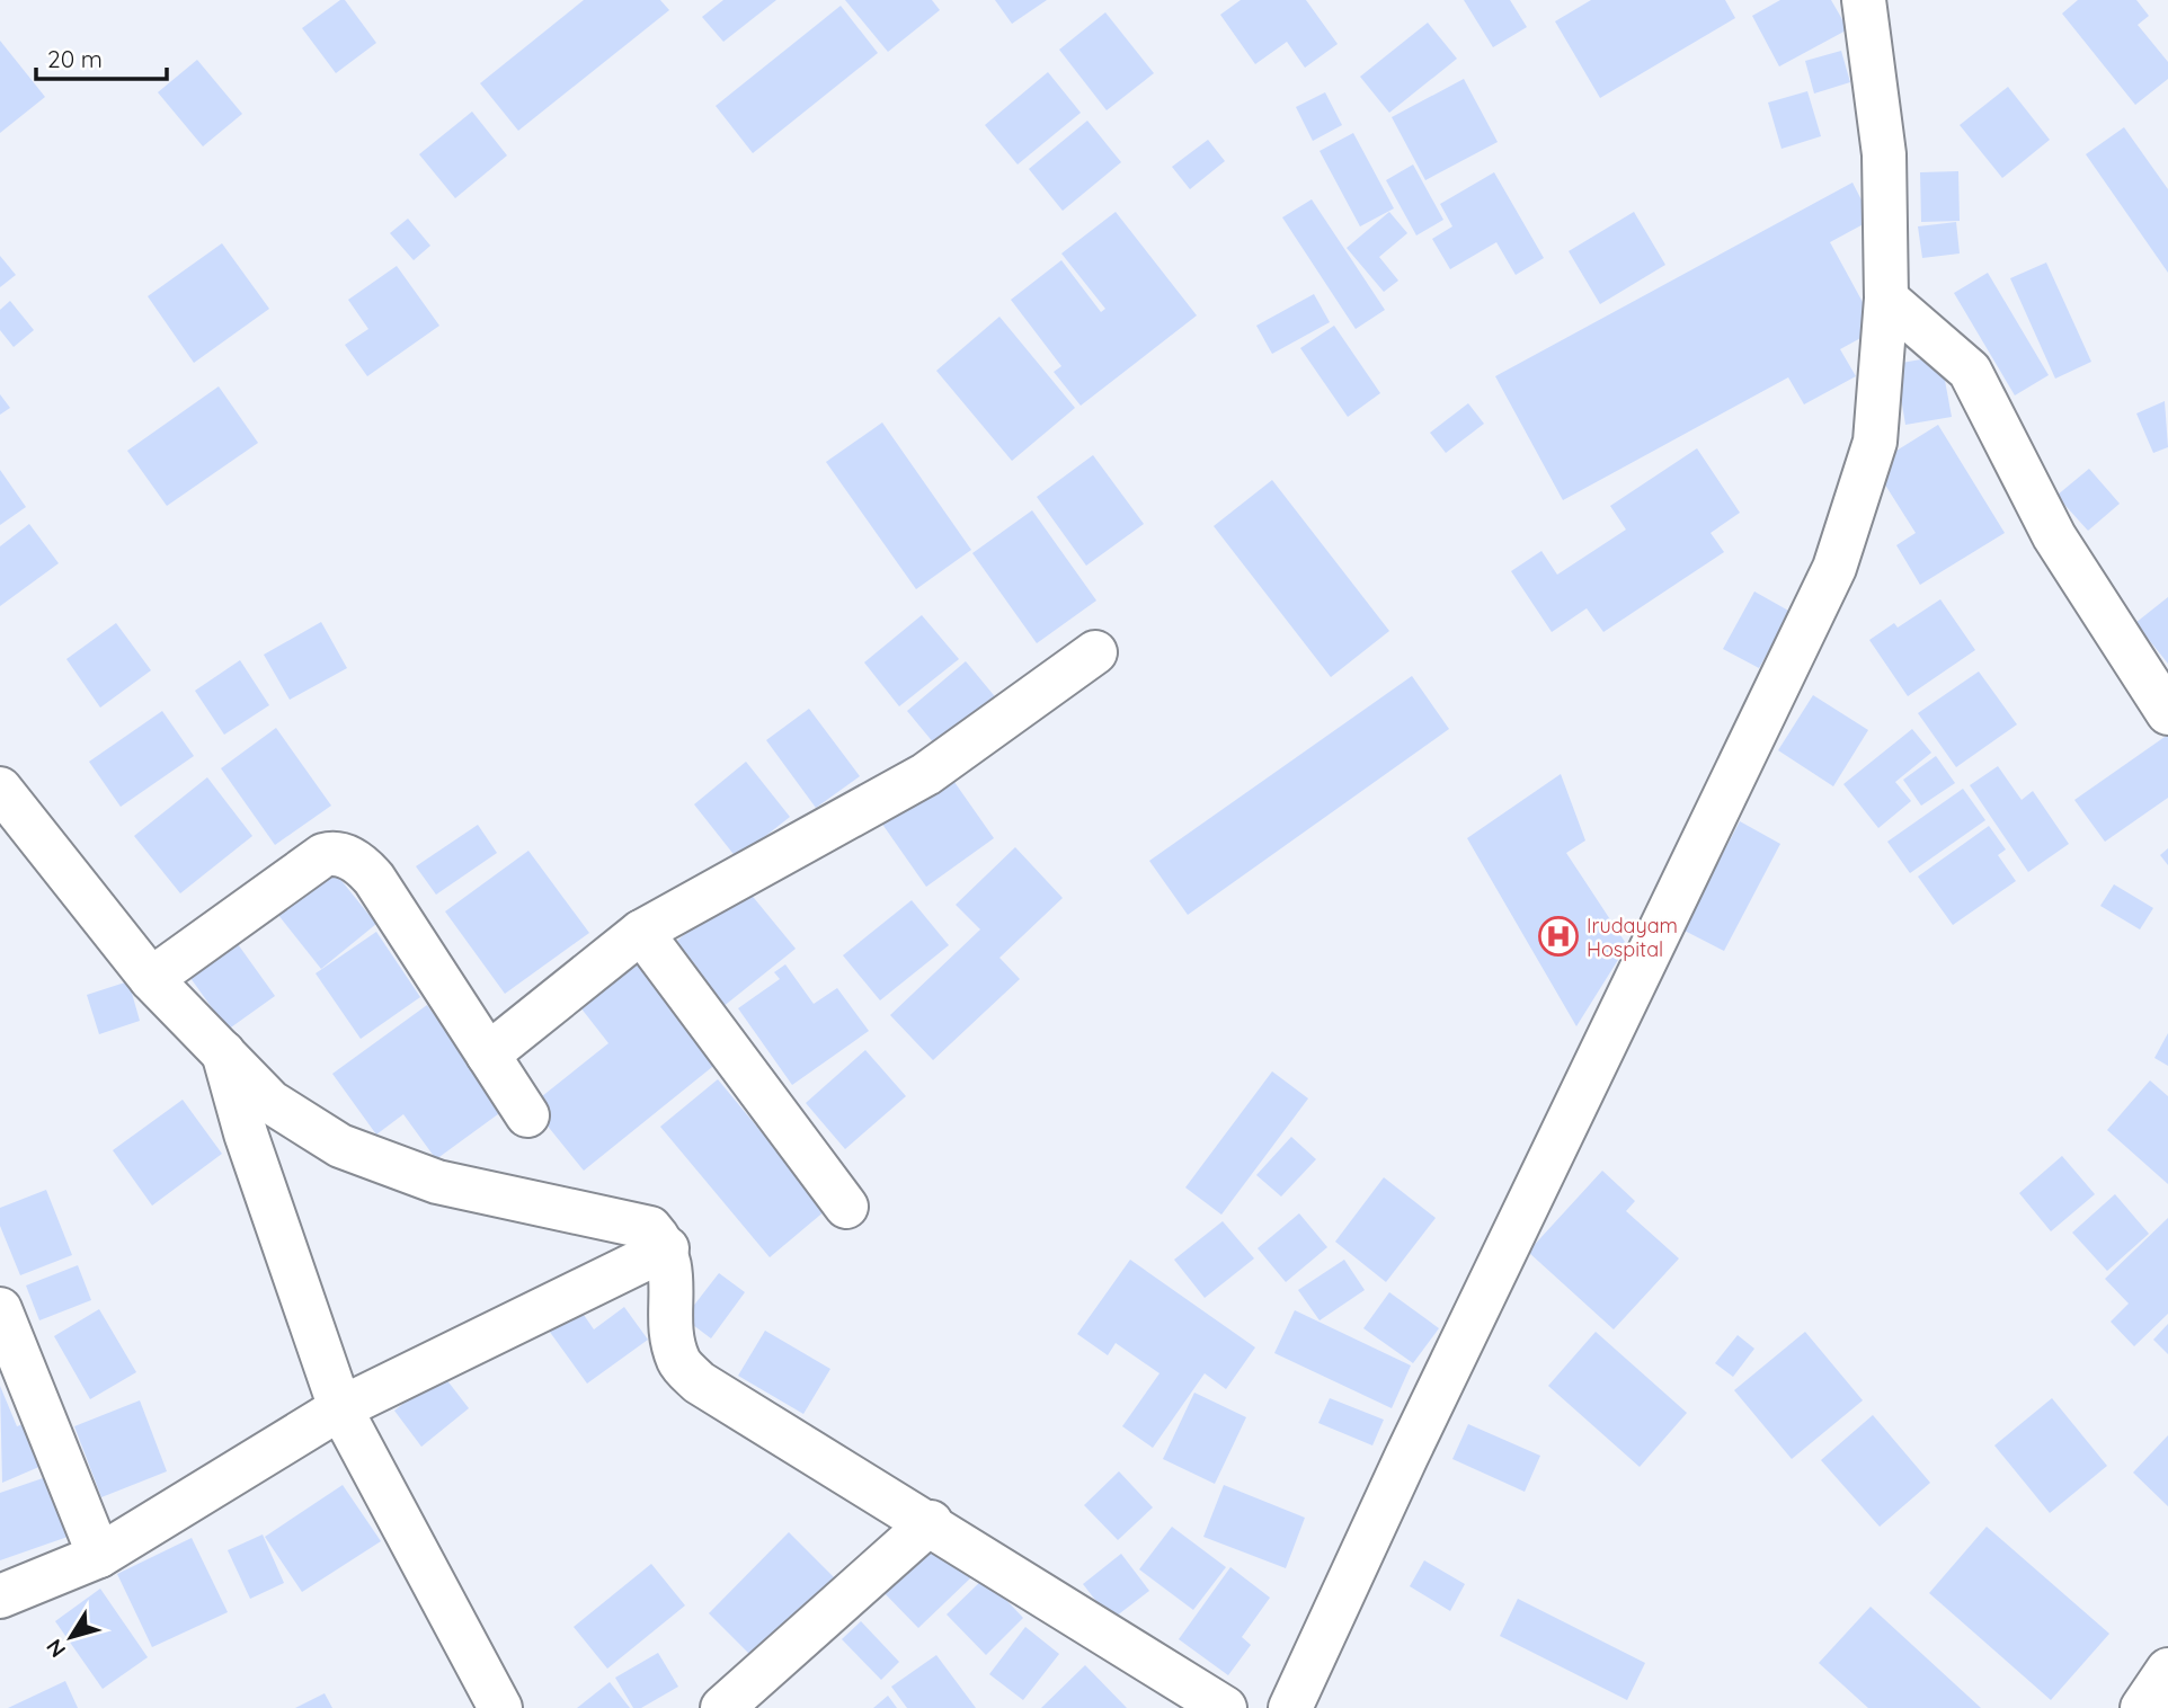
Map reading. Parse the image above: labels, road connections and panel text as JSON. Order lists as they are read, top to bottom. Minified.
{"places":{"hospital":["Irudayam Hospital"]},"scale_bar":"20 m","north":"bottom left"}
